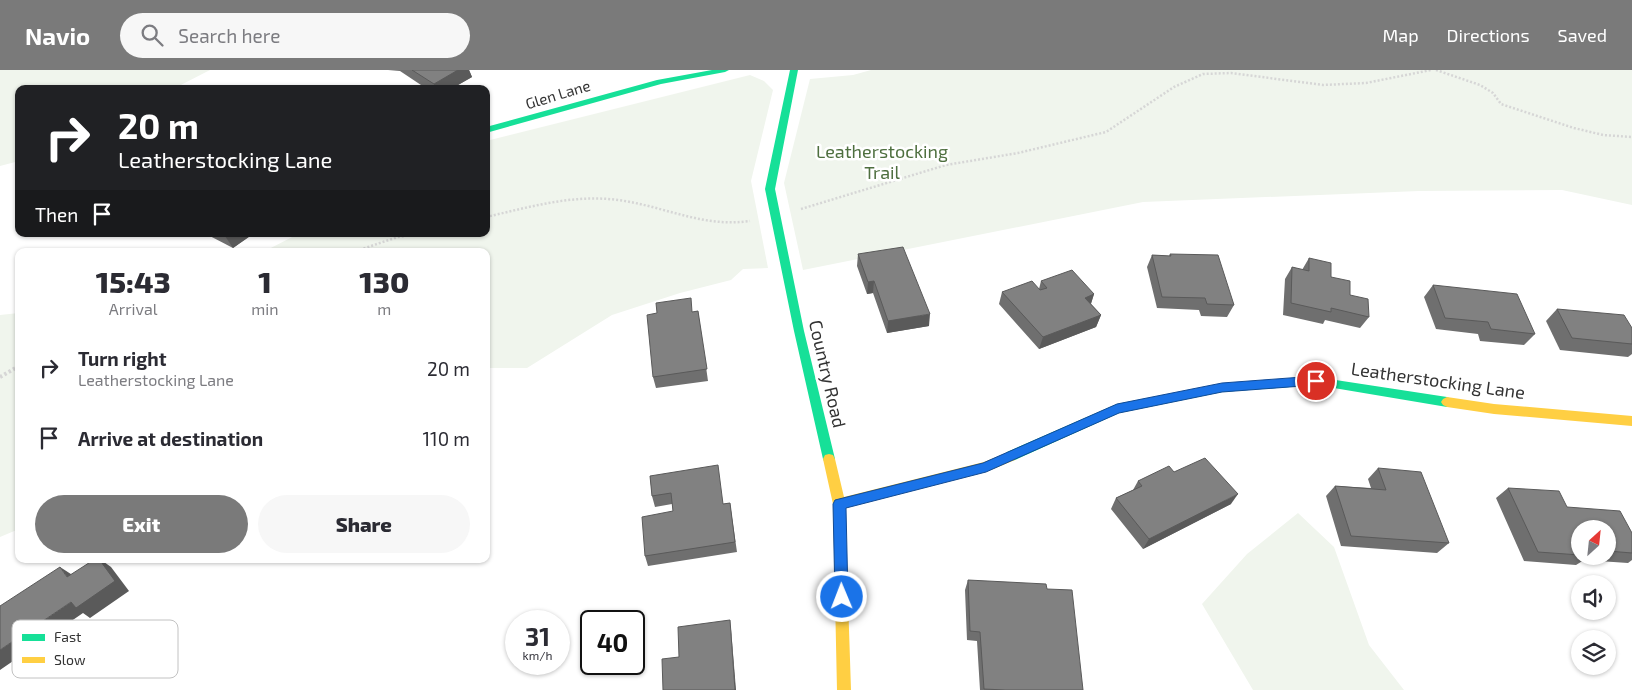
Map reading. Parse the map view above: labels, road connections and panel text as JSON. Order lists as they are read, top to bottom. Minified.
{"streets":{"street":["Glen Lane","Country Road","Leatherstocking Lane"]},"crossings":[["Country Road","Leatherstocking Lane"]],"parks":["Leatherstocking Trail"],"legend":["Fast","Slow"],"north":"top right","page":{"header":"Navio","search":"Search here","nav":["Map","Directions","Saved"],"turn":["20 m","Leatherstocking Lane"],"then":"Then","eta":["15:43","Arrival","1","min","130","m"],"list":[{"name":"Turn right","note":"Leatherstocking Lane","value":"20 m"},{"name":"Arrive at destination","value":"110 m"}],"buttons":["Exit","Share"],"speed":"31 km/h","limit":"40"}}
